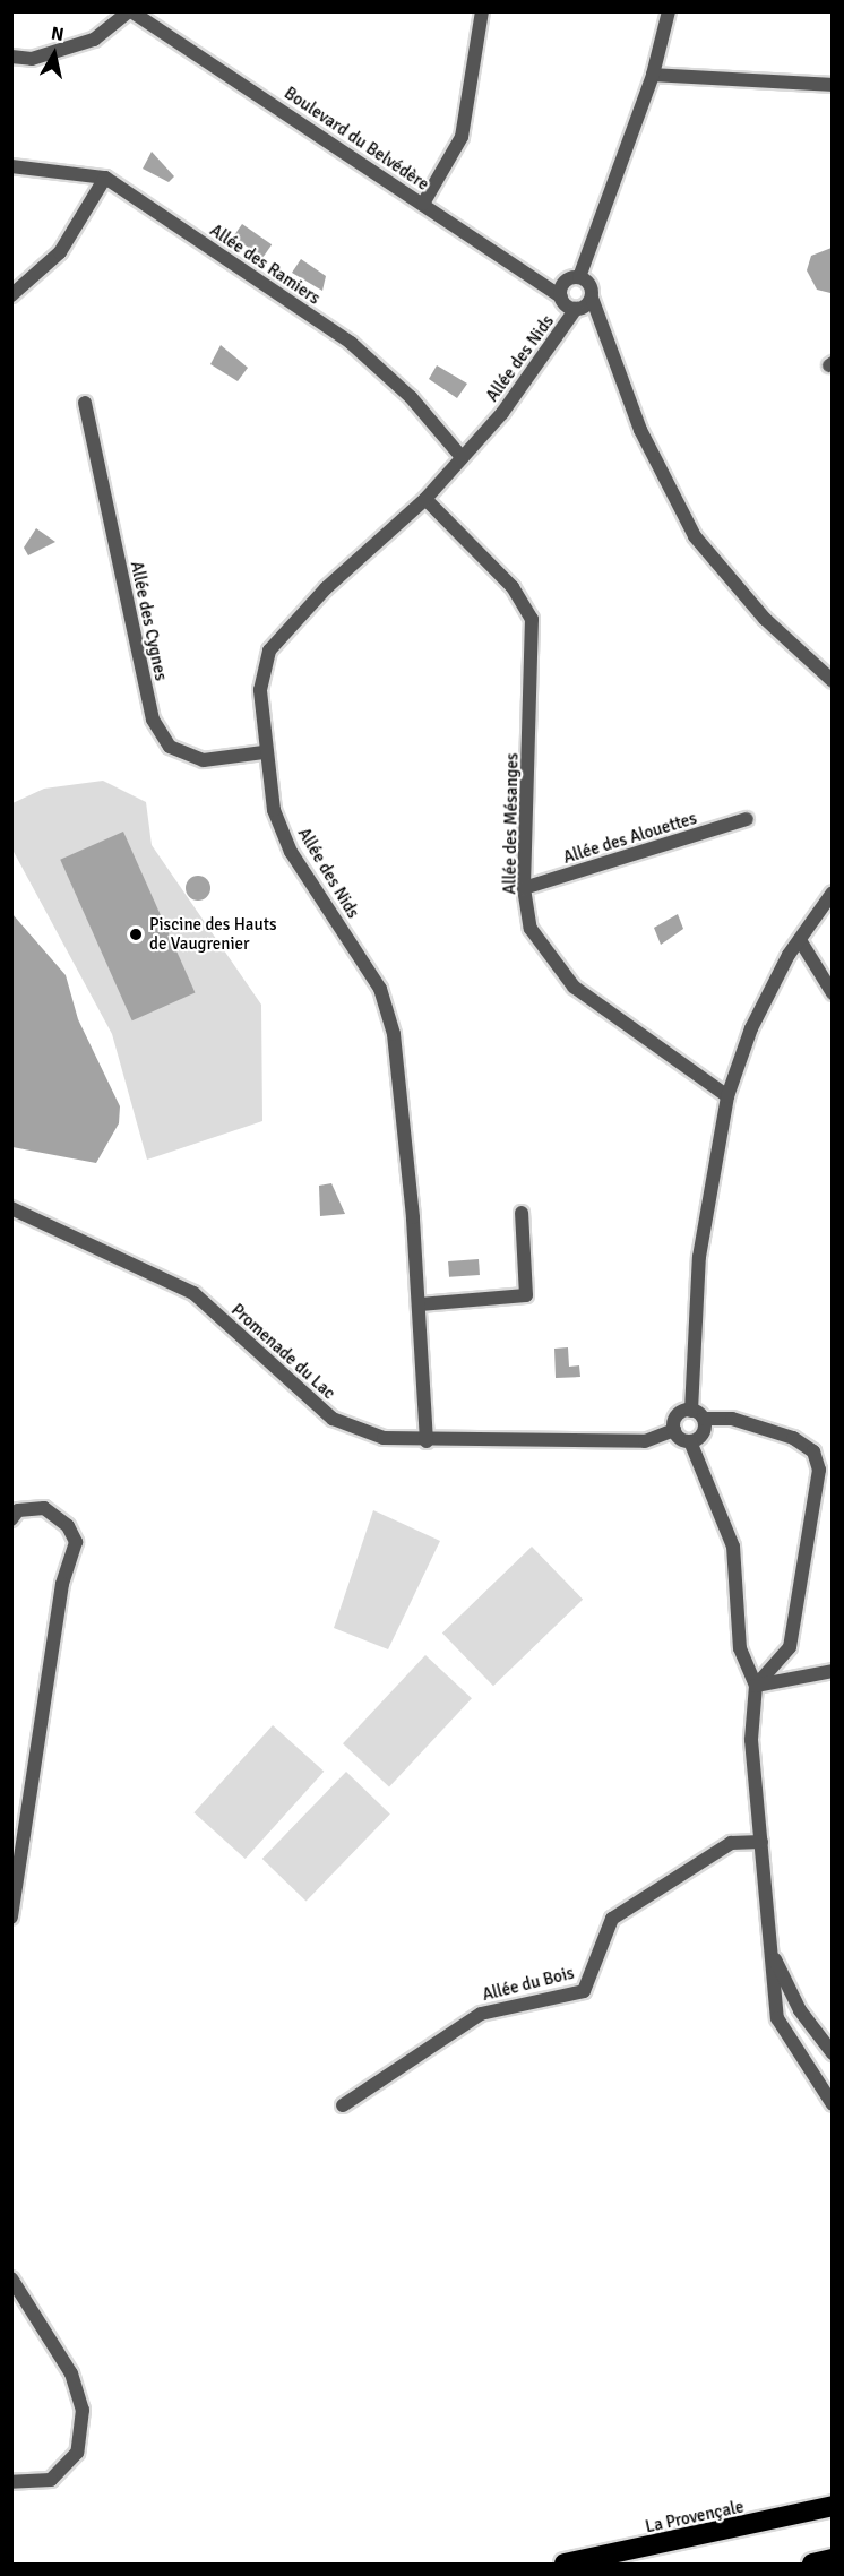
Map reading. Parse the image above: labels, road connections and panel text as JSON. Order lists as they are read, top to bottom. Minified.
{"streets":{"highway":["La Provençale"],"street":["Boulevard du Belvédère","Allée des Ramiers","Allée des Nids","Allée des Cygnes","Allée des Mésanges","Allée des Alouettes","Promenade du Lac","Allée du Bois"]},"crossings":[["Boulevard du Belvédère","Allée des Nids"],["Allée des Ramiers","Allée des Nids"],["Allée des Nids","Allée des Cygnes"],["Allée des Nids","Allée des Mésanges"],["Allée des Nids","Promenade du Lac"],["Allée des Mésanges","Allée des Alouettes"]],"places":["Piscine des Hauts de Vaugrenier"],"north":"top"}
